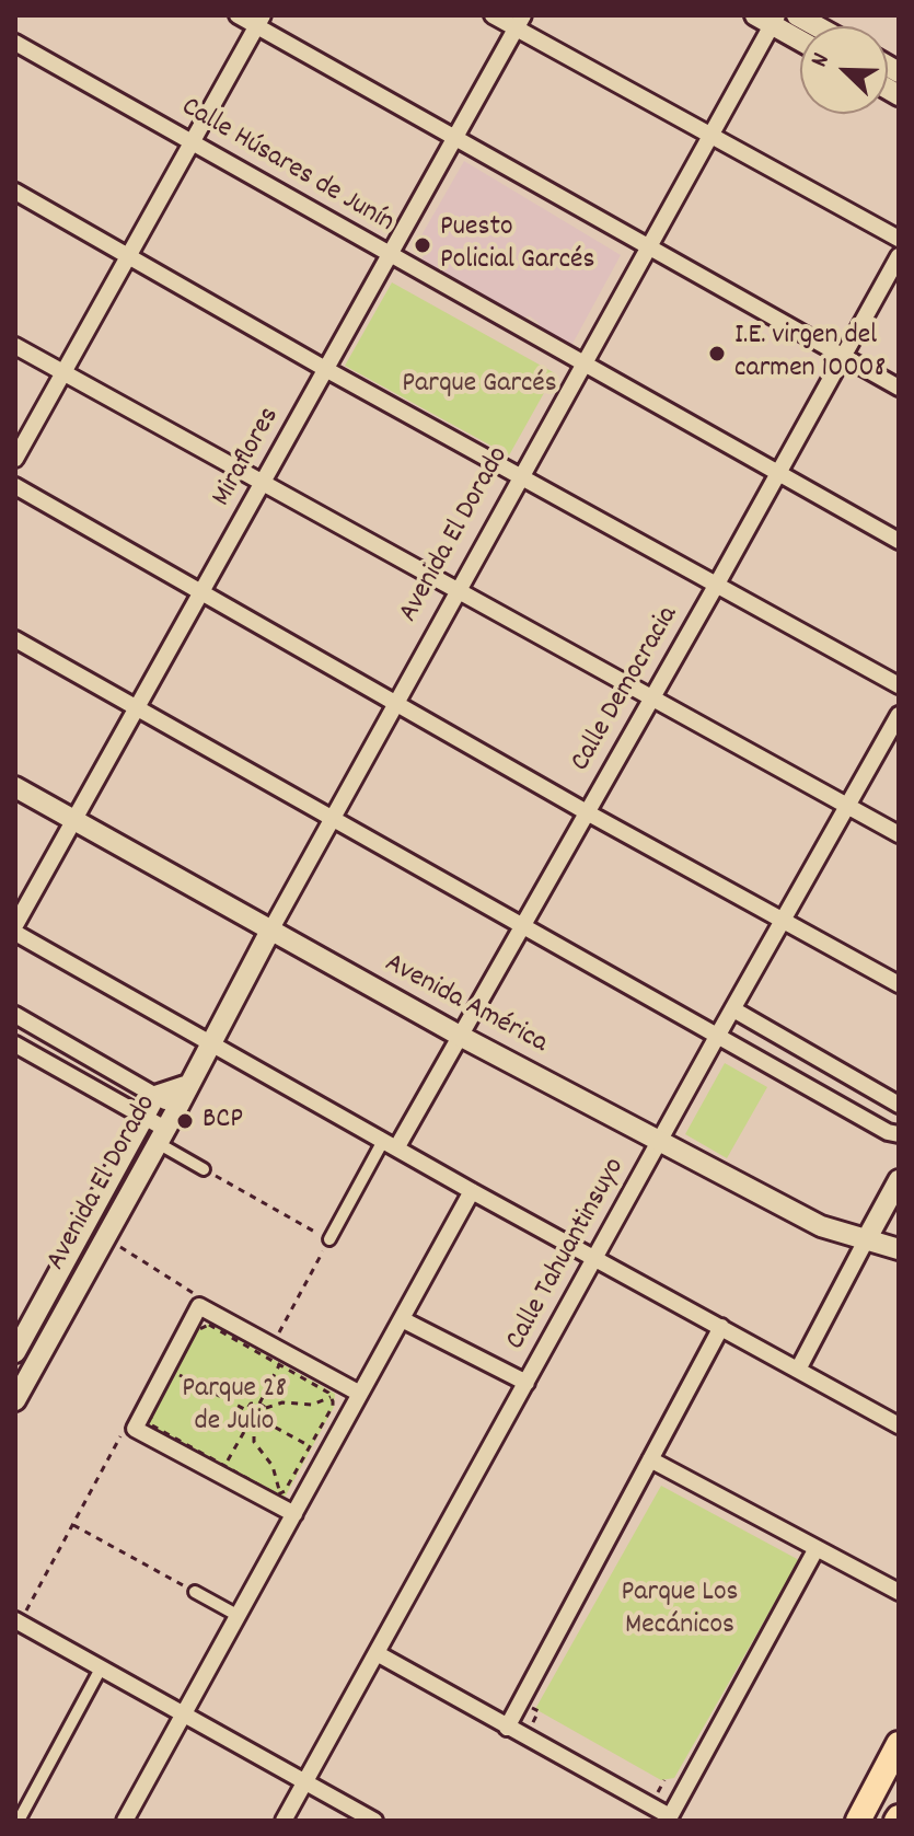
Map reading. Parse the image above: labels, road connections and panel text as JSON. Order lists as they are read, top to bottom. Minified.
{"streets":{"street":["Calle Húsares de Junín","Miraflores","Avenida El Dorado","Calle Democracia","Avenida América","Calle Tahuantinsuyo"]},"crossings":[["Calle Húsares de Junín","Miraflores"],["Calle Húsares de Junín","Avenida El Dorado"],["Calle Húsares de Junín","Calle Democracia"],["Miraflores","Avenida América"],["Avenida El Dorado","Avenida América"],["Calle Democracia","Avenida América"],["Avenida América","Calle Tahuantinsuyo"]],"parks":["Parque Garcés","Parque 28 de Julio","Parque Los Mecánicos"],"places":["Puesto Policial Garcés","I.E. virgen del carmen 10008","BCP"],"north":"top left"}
